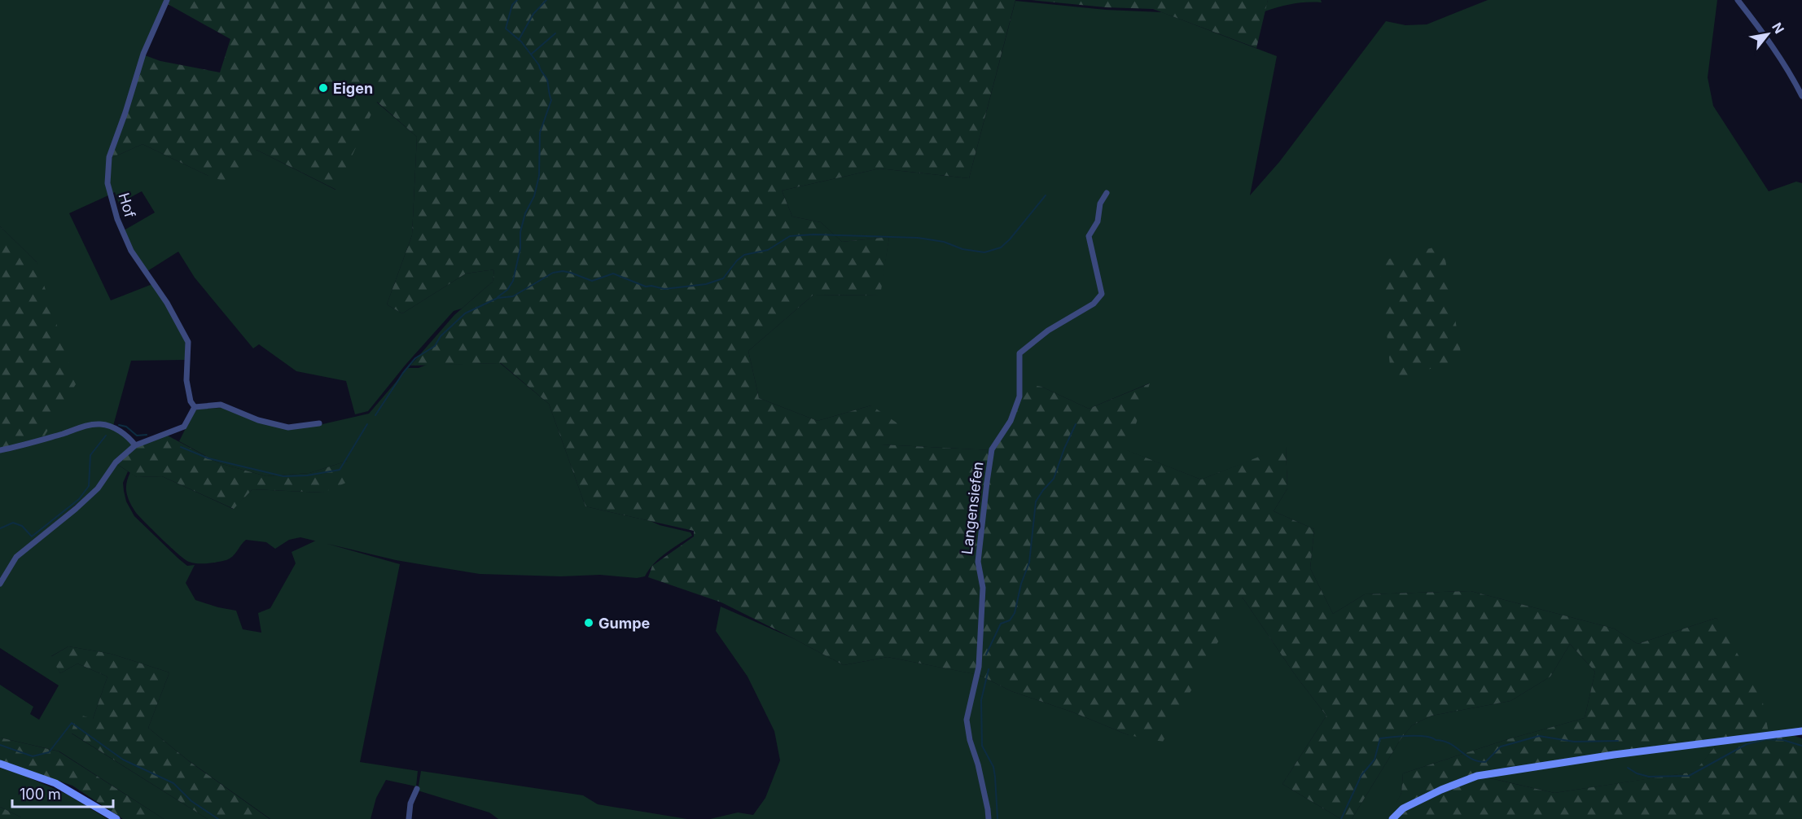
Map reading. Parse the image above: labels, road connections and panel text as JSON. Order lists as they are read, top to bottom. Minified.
{"streets":{"street":["Hof","Langensiefen"]},"places":["Eigen","Gumpe"],"scale_bar":"100 m","north":"top right"}
